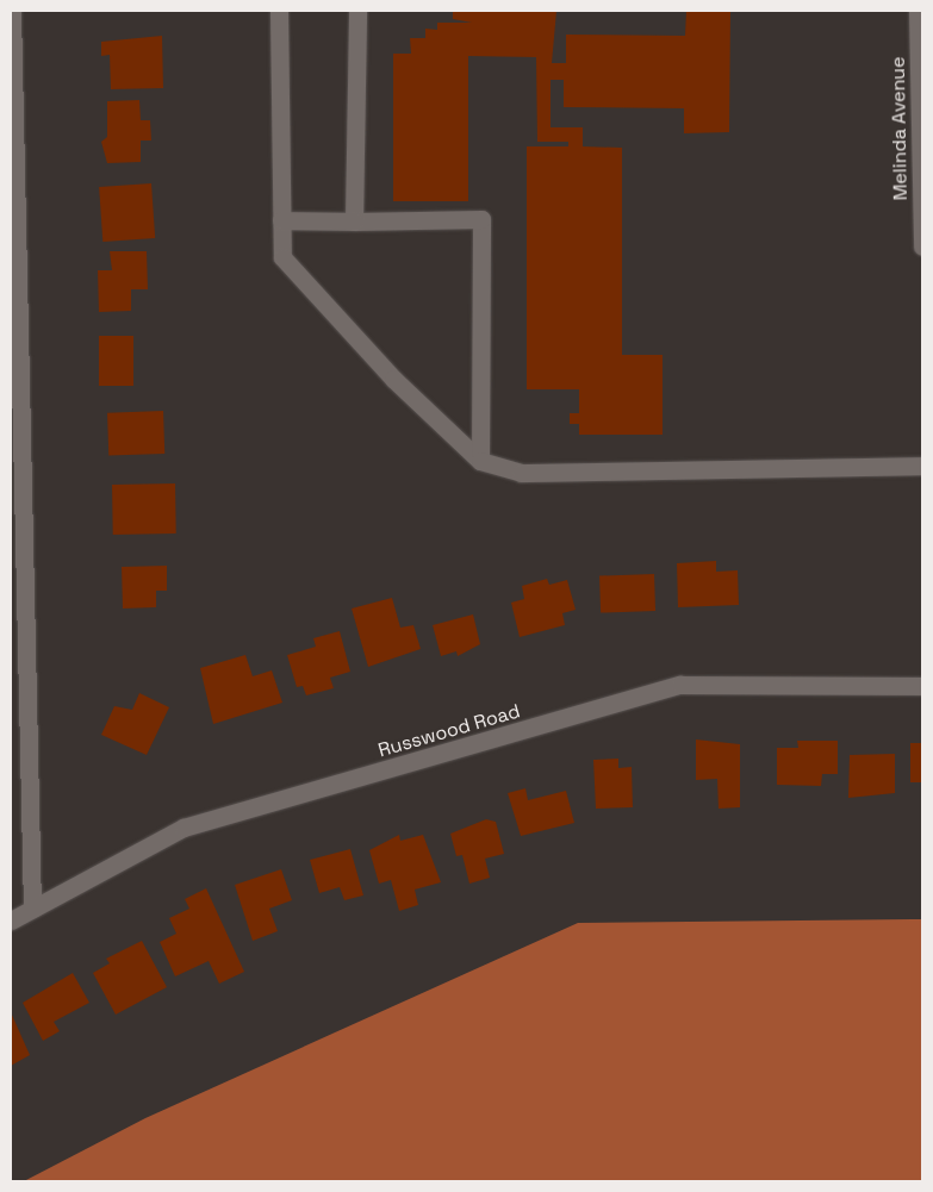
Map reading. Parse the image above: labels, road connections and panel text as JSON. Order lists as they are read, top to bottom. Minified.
{"streets":{"street":["Melinda Avenue","Russwood Road"]}}
